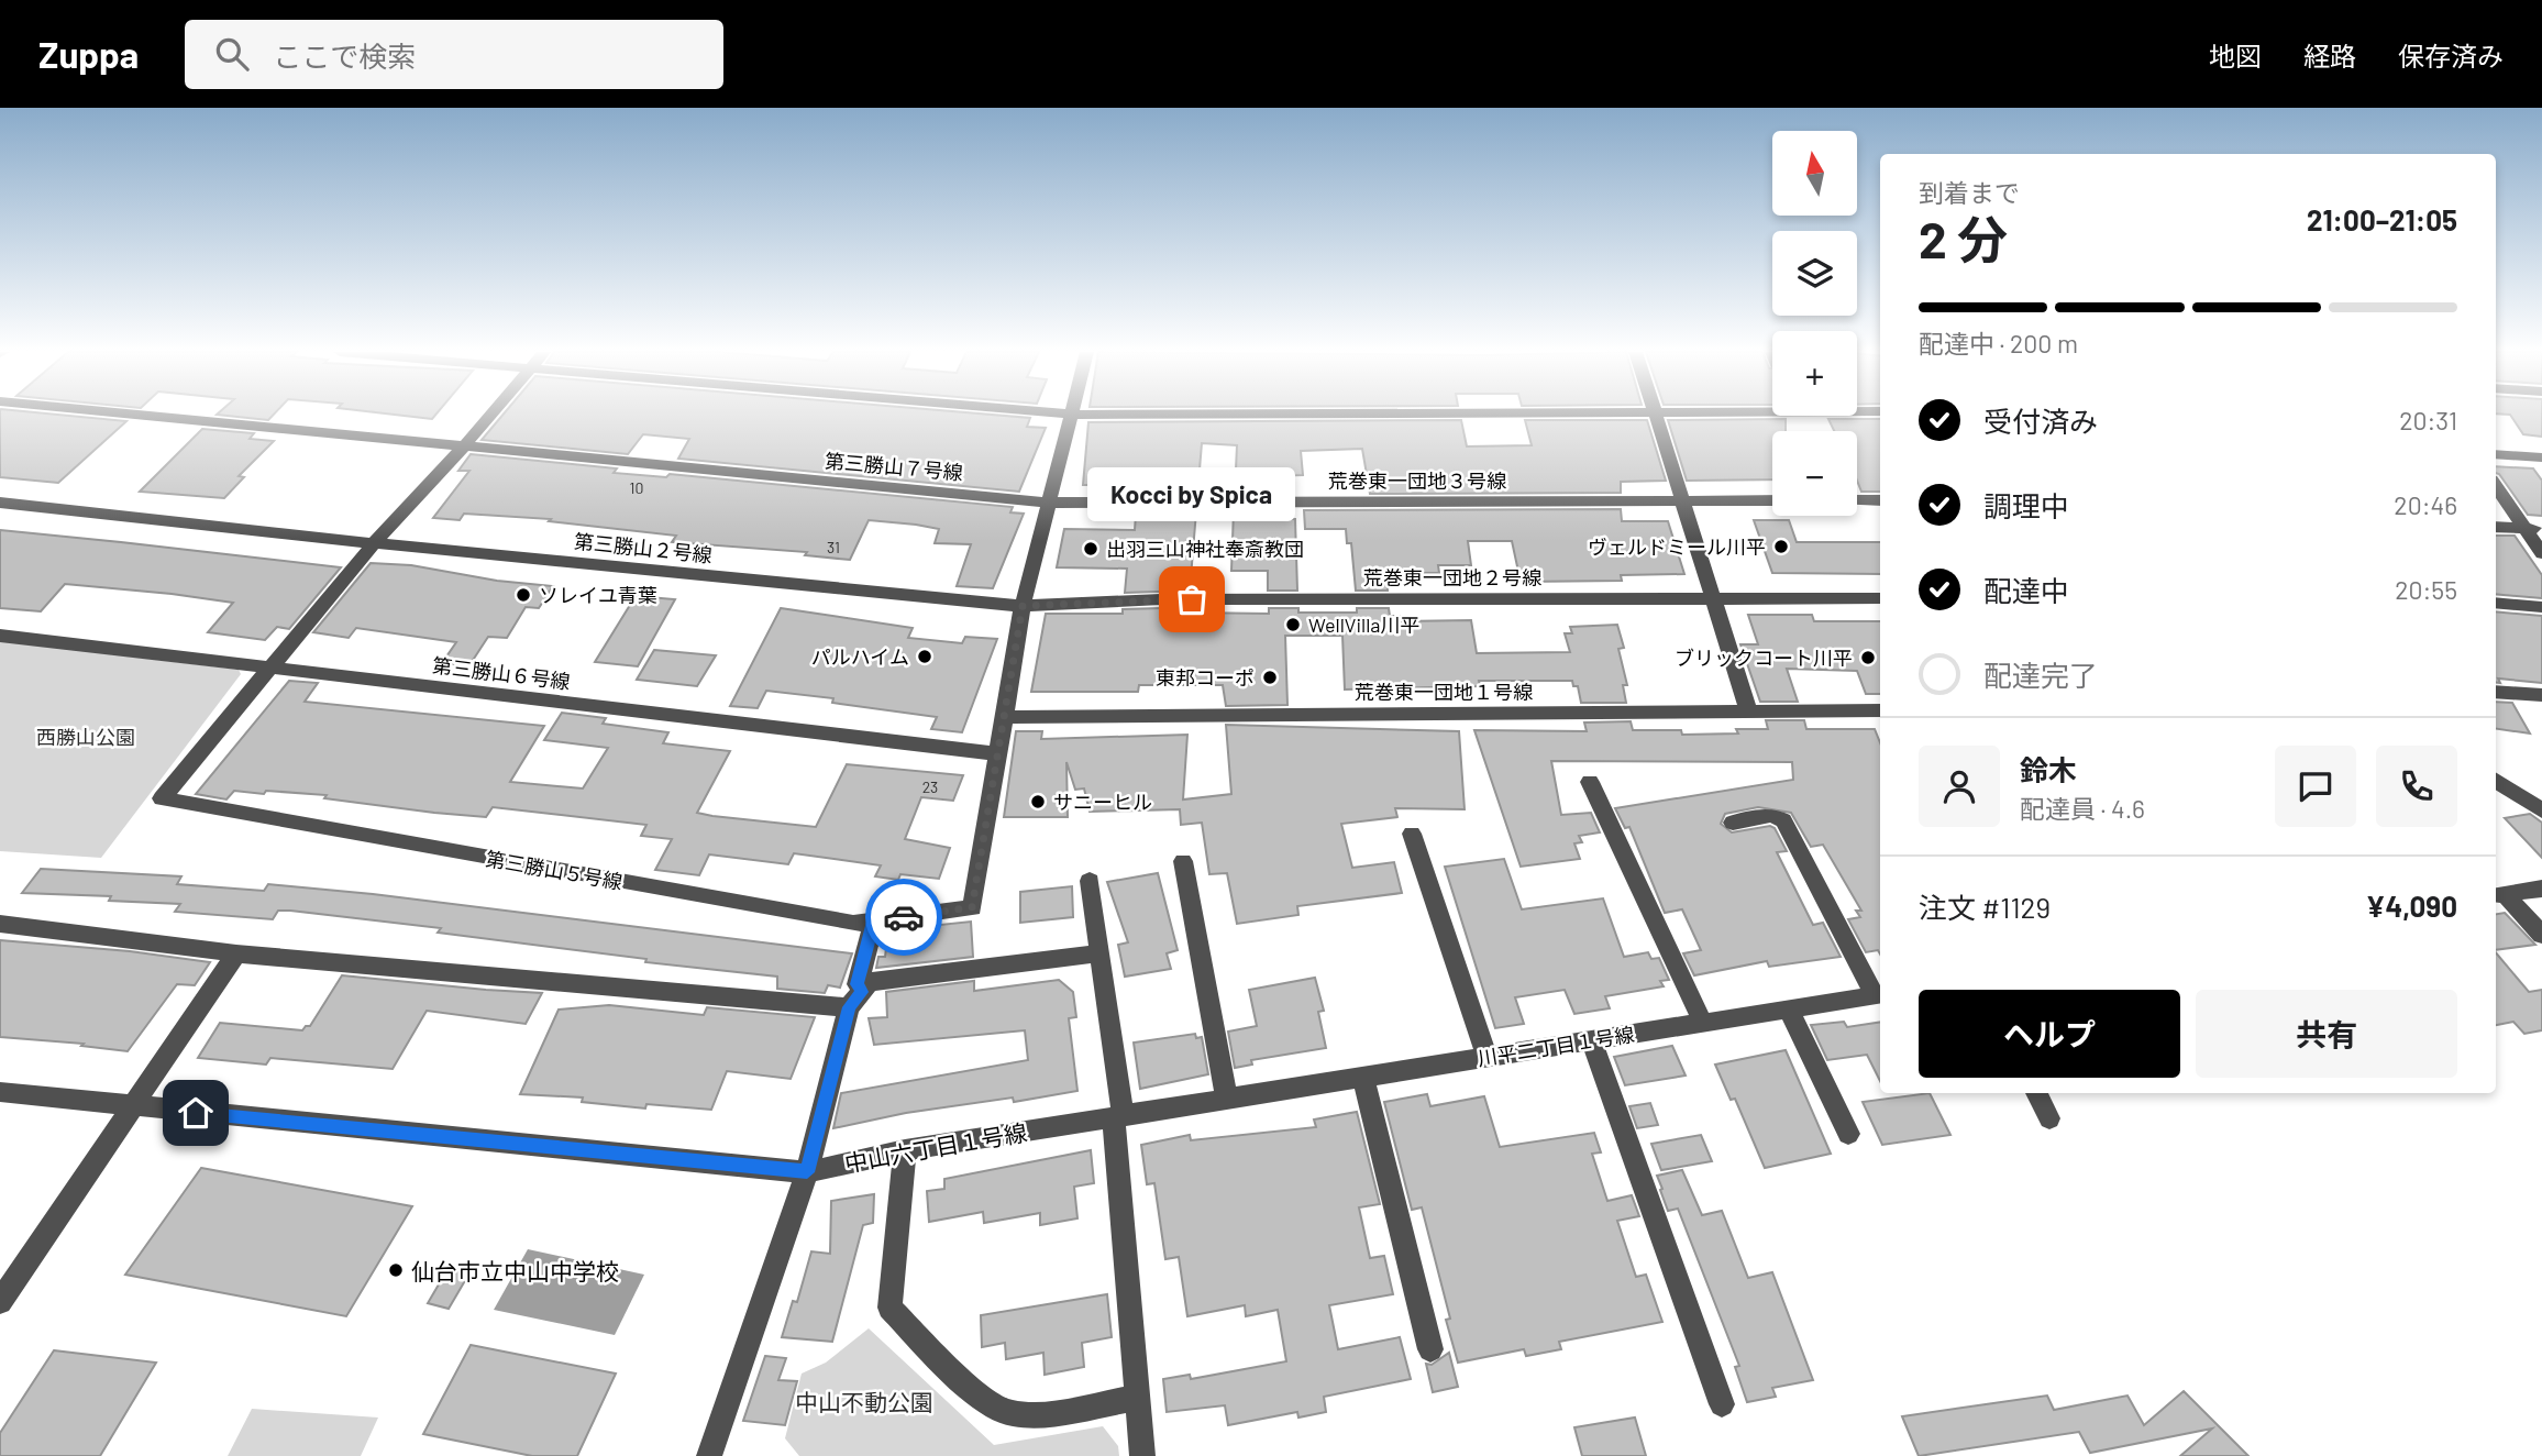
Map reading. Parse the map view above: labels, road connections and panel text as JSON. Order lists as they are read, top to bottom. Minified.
{"streets":{"street":["第三勝山７号線","荒巻東一団地３号線","第三勝山２号線","荒巻東一団地２号線","第三勝山６号線","荒巻東一団地１号線","第三勝山５号線","川平二丁目１号線","中山六丁目１号線"]},"crossings":[["第三勝山７号線","荒巻東一団地３号線"],["第三勝山７号線","第三勝山５号線"],["第三勝山２号線","荒巻東一団地２号線"],["第三勝山２号線","第三勝山５号線"],["荒巻東一団地２号線","第三勝山５号線"],["第三勝山６号線","第三勝山５号線"],["荒巻東一団地１号線","第三勝山５号線"],["川平二丁目１号線","中山六丁目１号線"]],"parks":["西勝山公園","中山不動公園"],"places":["ヴェルドミール川平","出羽三山神社奉斎教団","ソレイユ青葉","Kocci by Spica","WellVilla川平","パルハイム","ブリックコート川平","東邦コーポ","サニーヒル","仙台市立中山中学校"],"house_numbers":["10","31","23"],"north":"top","page":{"header":"Zuppa","search":"ここで検索","nav":["地図","経路","保存済み"],"map_buttons":["+","−"],"heading":["2 分","到着まで","21:00–21:05"],"panel":["鈴木","配達員 · 4.6","注文 #1129","¥4,090"],"bar":"配達中 · 200 m","list":[["受付済み","20:31"],["調理中","20:46"],["配達中","20:55"],"配達完了"],"bubble":"Kocci by Spica","buttons":["ヘルプ","共有"]}}
